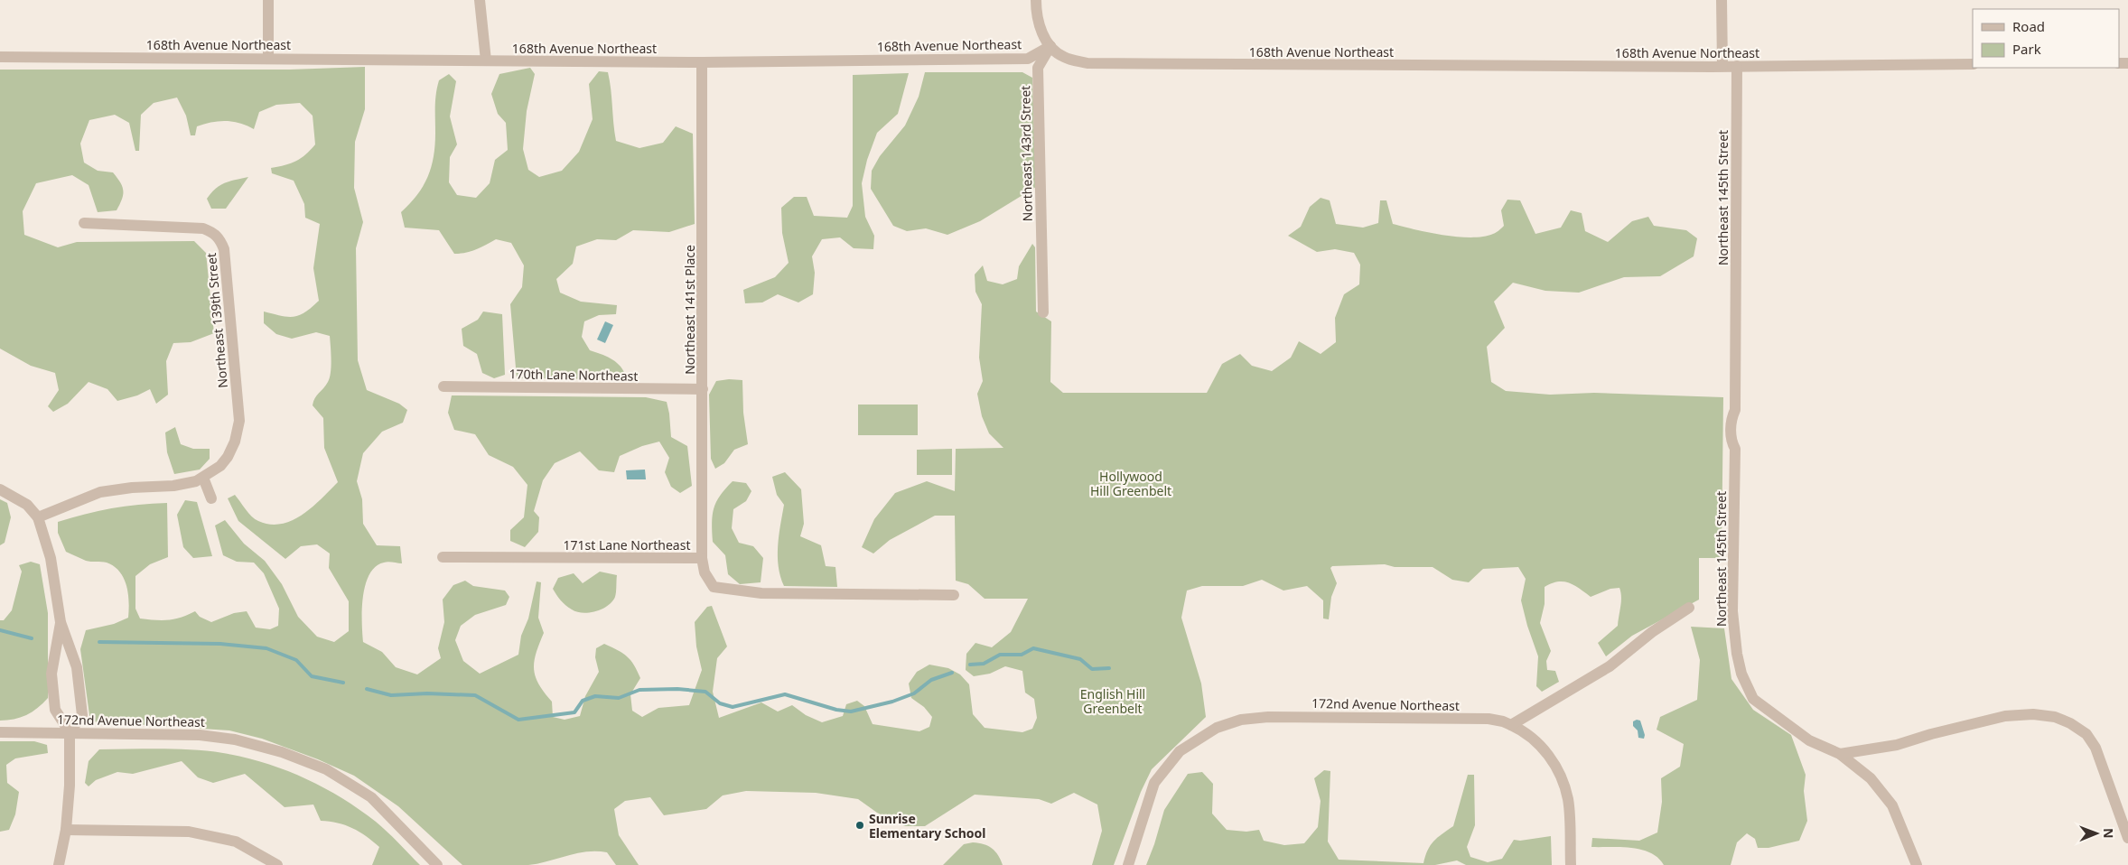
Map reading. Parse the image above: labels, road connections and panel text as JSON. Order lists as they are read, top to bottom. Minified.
{"streets":{"street":["168th Avenue Northeast","Northeast 143rd Street","Northeast 145th Street","Northeast 141st Place","Northeast 139th Street","170th Lane Northeast","171st Lane Northeast","172nd Avenue Northeast"]},"crossings":[["168th Avenue Northeast","Northeast 143rd Street"],["168th Avenue Northeast","Northeast 145th Street"],["168th Avenue Northeast","Northeast 141st Place"],["Northeast 141st Place","170th Lane Northeast"],["Northeast 141st Place","171st Lane Northeast"]],"parks":["Hollywood Hill Greenbelt","English Hill Greenbelt"],"places":["Sunrise Elementary School"],"legend":["Road","Park"],"north":"right"}
